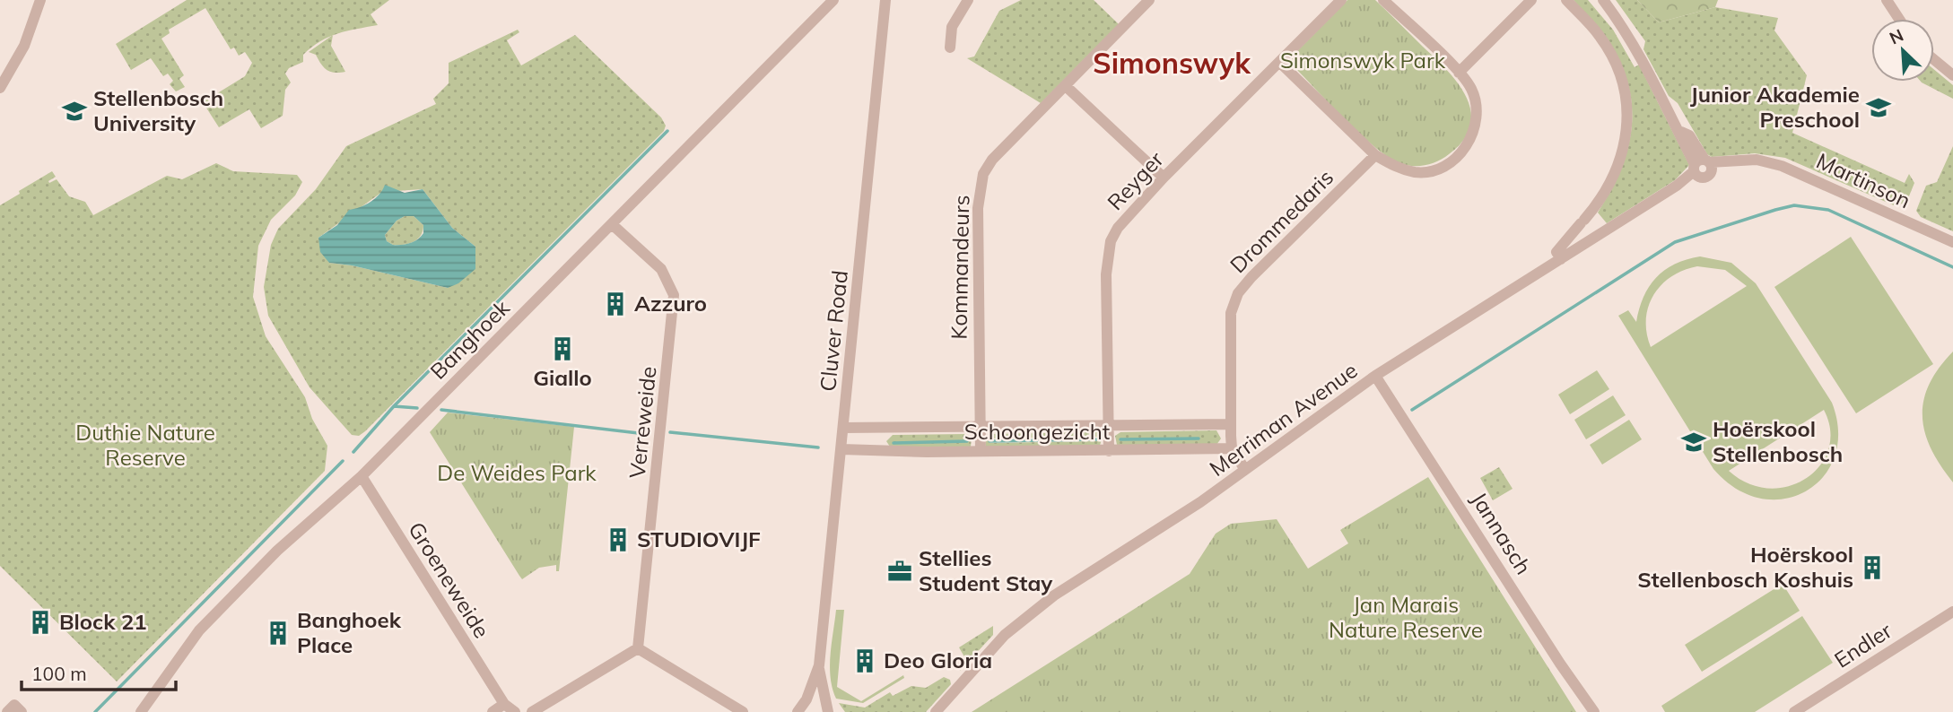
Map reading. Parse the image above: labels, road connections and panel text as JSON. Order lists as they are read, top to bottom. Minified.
{"streets":{"street":["Reyger","Martinson","Drommedaris","Kommandeurs","Cluver Road","Banghoek","Merriman Avenue","Verreweide","Schoongezicht","Jannasch","Groeneweide","Endler"]},"crossings":[["Reyger","Schoongezicht"],["Martinson","Merriman Avenue"],["Drommedaris","Merriman Avenue"],["Drommedaris","Schoongezicht"],["Kommandeurs","Schoongezicht"],["Cluver Road","Schoongezicht"],["Banghoek","Verreweide"],["Banghoek","Groeneweide"],["Merriman Avenue","Jannasch"]],"districts":["Simonswyk"],"parks":["Simonswyk Park","Duthie Nature Reserve","De Weides Park","Jan Marais Nature Reserve"],"places":{"school or university":["Junior Akademie Preschool","Stellenbosch University","Hoërskool Stellenbosch"],"building":["Azzuro","Giallo","STUDIOVIJF","Hoërskool Stellenbosch Koshuis","Block 21","Banghoek Place","Deo Gloria"],"office":["Stellies Student Stay"]},"scale_bar":"100 m","north":"top left"}
